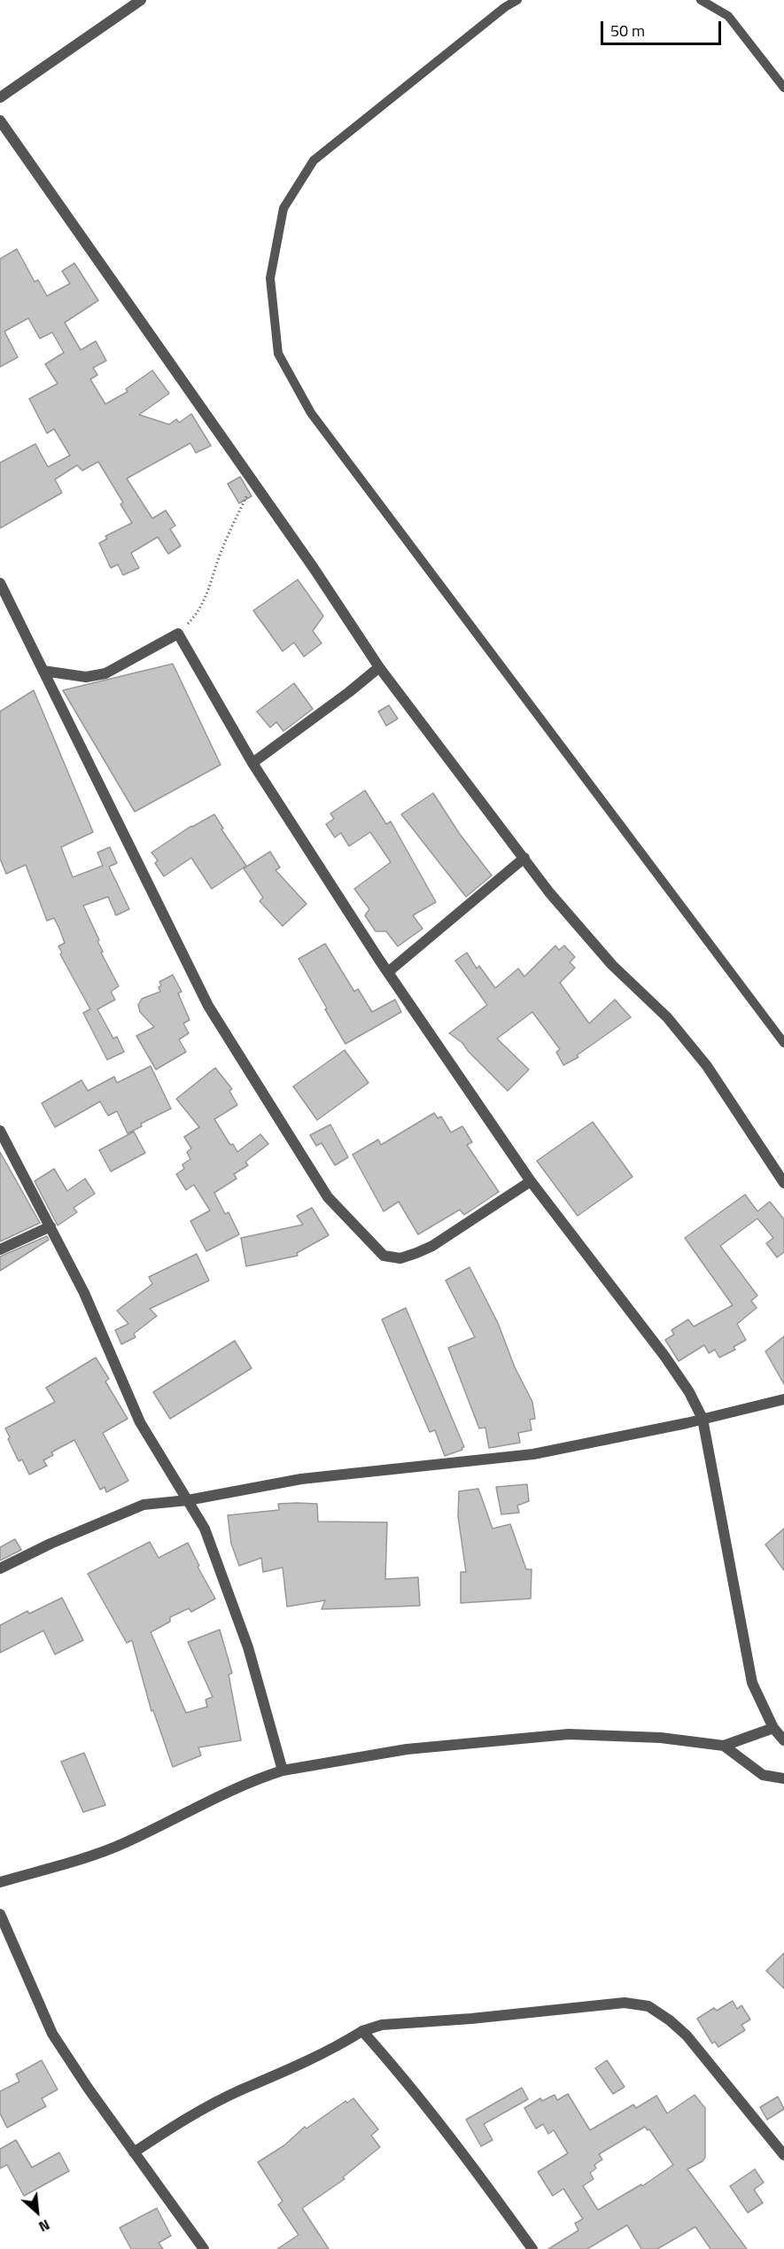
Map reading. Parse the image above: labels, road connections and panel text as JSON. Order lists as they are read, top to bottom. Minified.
{"scale_bar":"50 m","north":"bottom right"}
